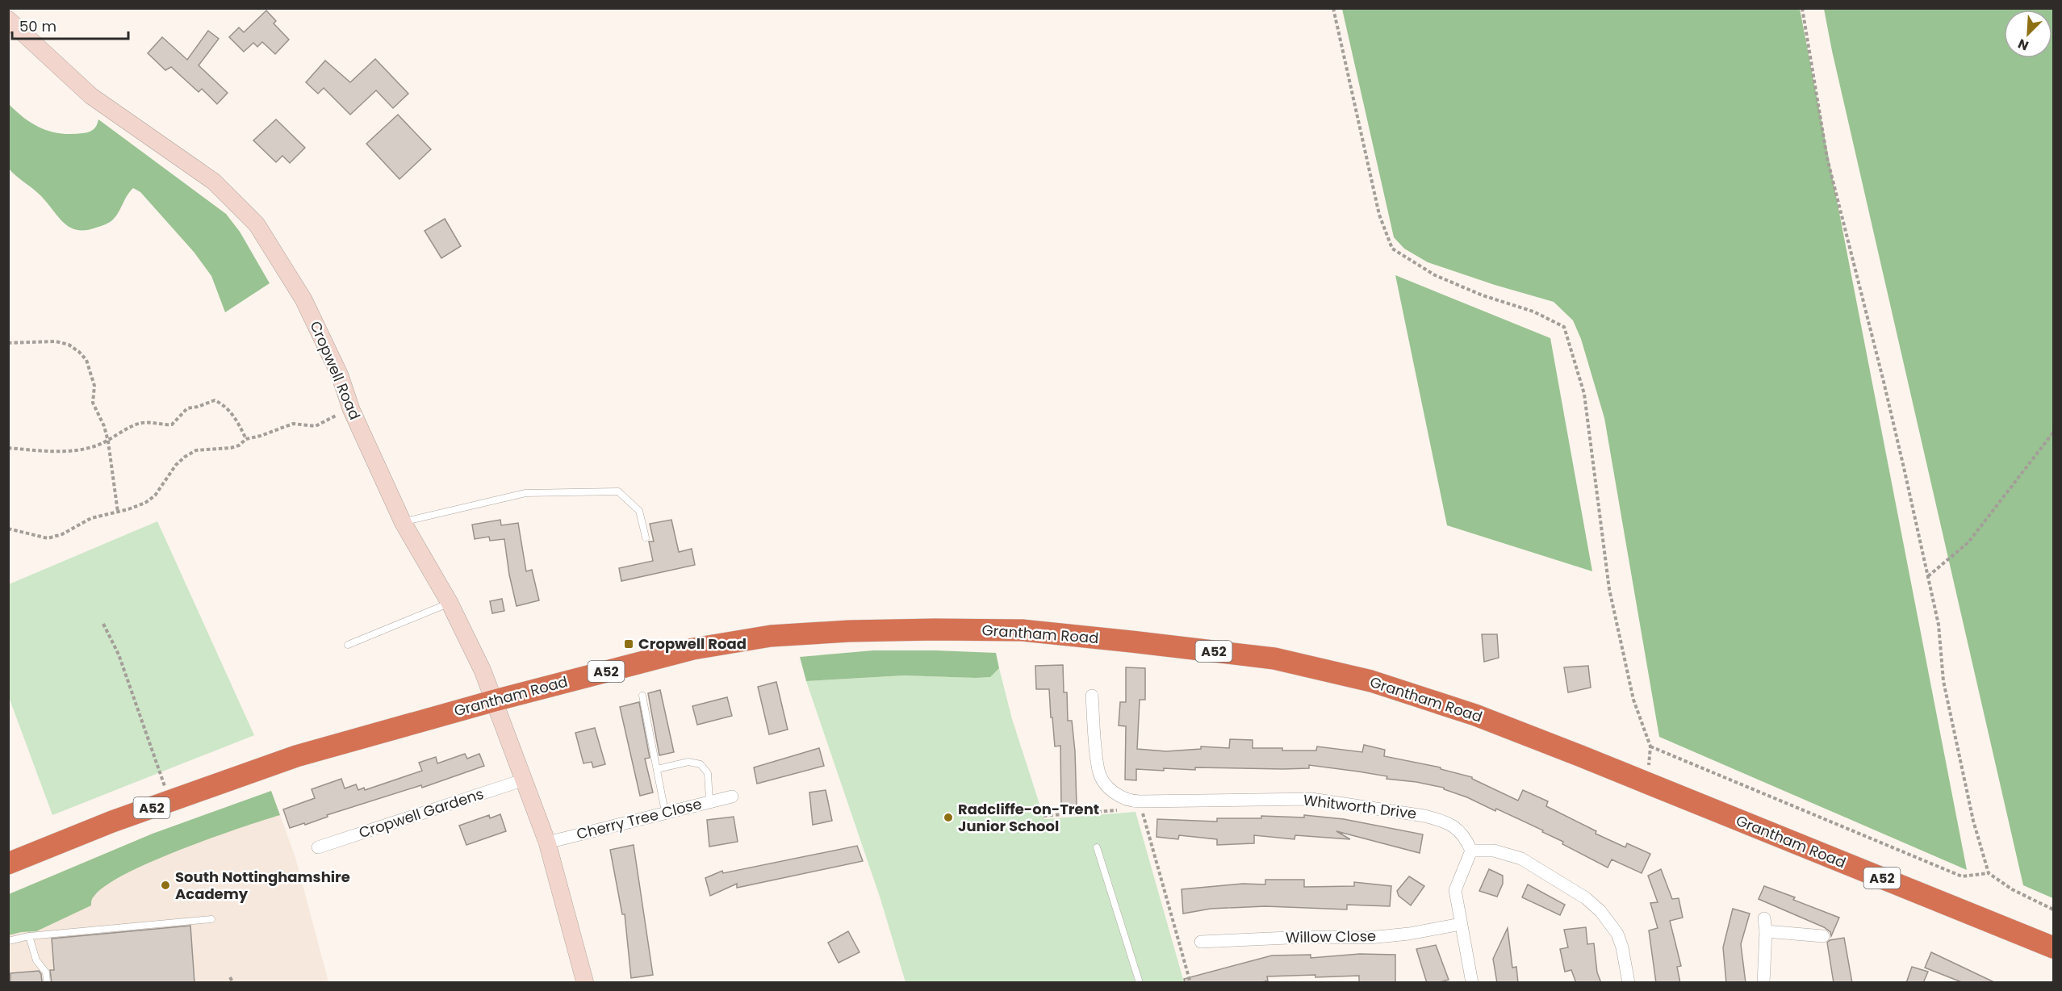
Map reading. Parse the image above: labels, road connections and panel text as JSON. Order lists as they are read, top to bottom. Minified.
{"streets":{"highway":["Grantham Road","A52"],"street":["Cropwell Road","Whitworth Drive","Cropwell Gardens","Cherry Tree Close","Willow Close"]},"crossings":[["Cropwell Road","Grantham Road"],["Cropwell Road","Cropwell Gardens"],["Cropwell Road","Cherry Tree Close"]],"places":{"transit":["Cropwell Road"],"other":["Radcliffe-on-Trent Junior School","South Nottinghamshire Academy"]},"scale_bar":"50 m","north":"bottom left"}
